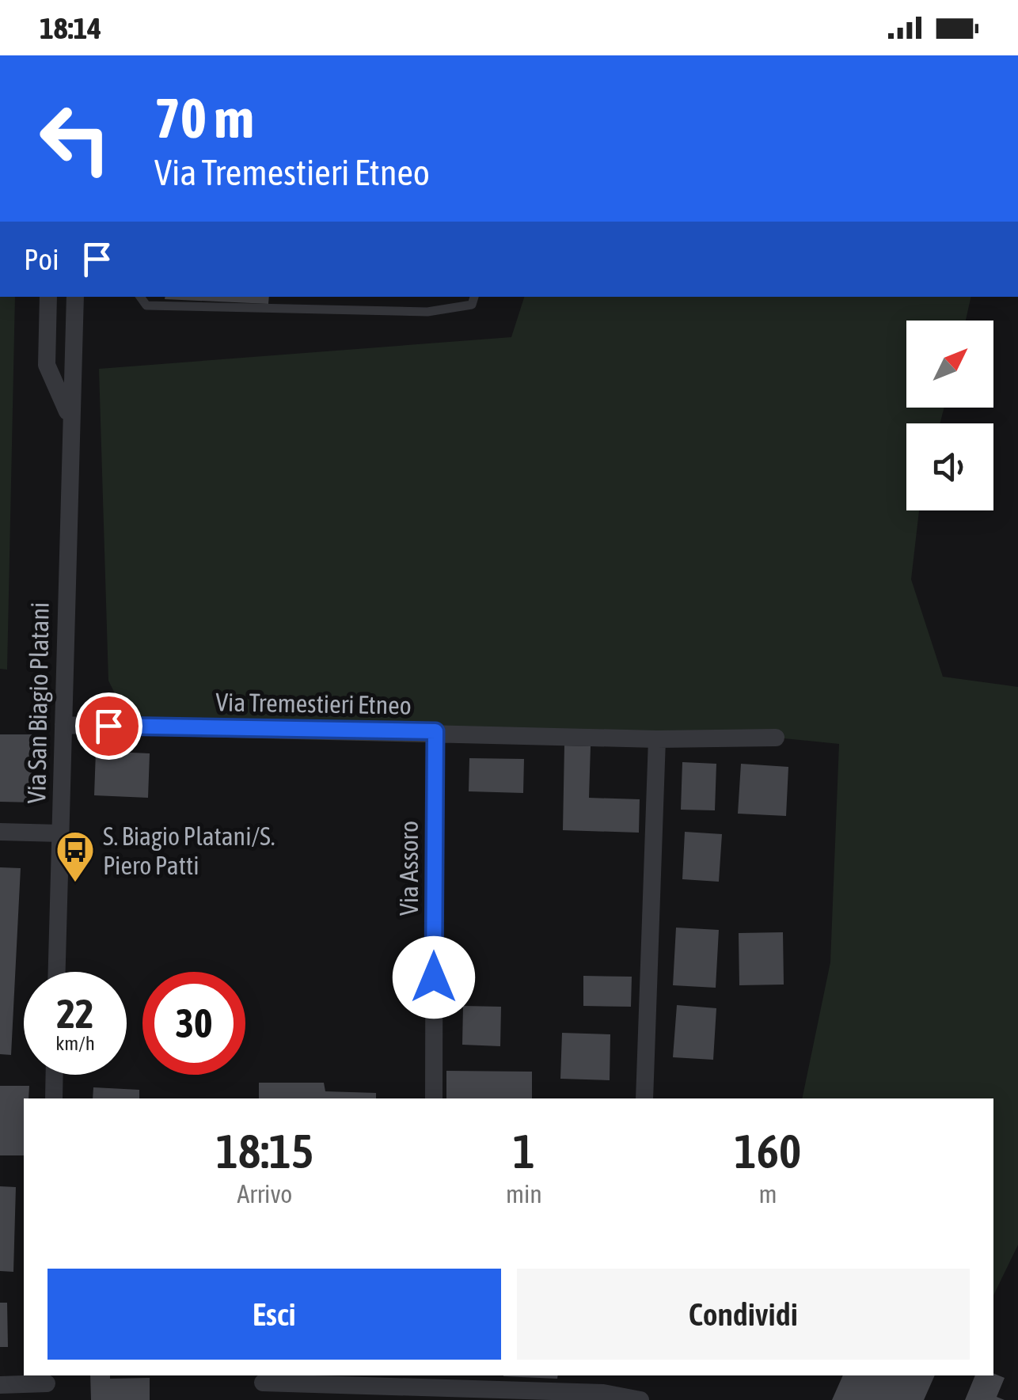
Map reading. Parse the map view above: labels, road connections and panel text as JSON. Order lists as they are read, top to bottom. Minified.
{"streets":{"street":["Via San Biagio Platani","Via Tremestieri Etneo","Via Assoro"]},"crossings":[["Via San Biagio Platani","Via Tremestieri Etneo"],["Via Tremestieri Etneo","Via Assoro"]],"places":{"bus stop":["S. Biagio Platani/S. Piero Patti"]},"north":"top right","page":{"status":"18:14","turn":["70 m","Via Tremestieri Etneo"],"then":"Poi","speed":"22 km/h","limit":"30","eta":["18:15","Arrivo","1","min","160","m"],"buttons":["Esci","Condividi"]}}
